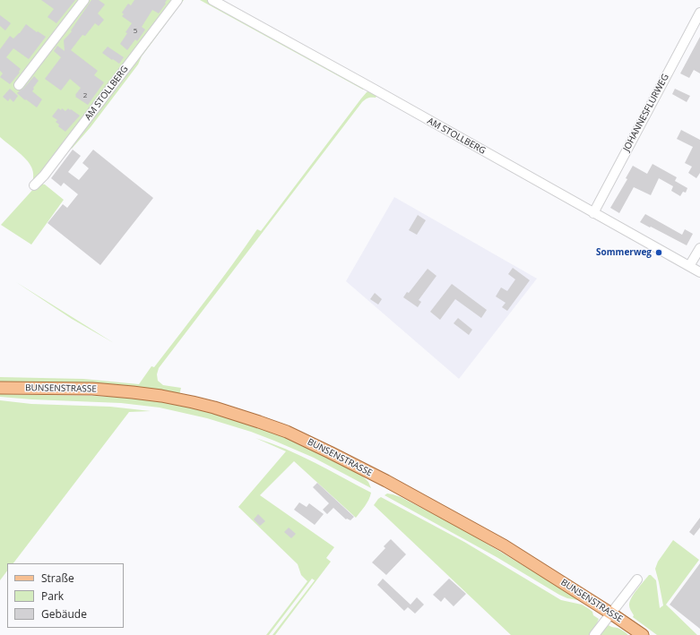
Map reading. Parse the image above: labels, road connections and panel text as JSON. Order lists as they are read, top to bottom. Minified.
{"streets":{"main road":["BUNSENSTRASSE"],"street":["AM STOLLBERG","JOHANNESFLURWEG"]},"crossings":[["AM STOLLBERG","JOHANNESFLURWEG"]],"places":["Sommerweg"],"house_numbers":["5","2"],"legend":["Straße","Park","Gebäude"]}
